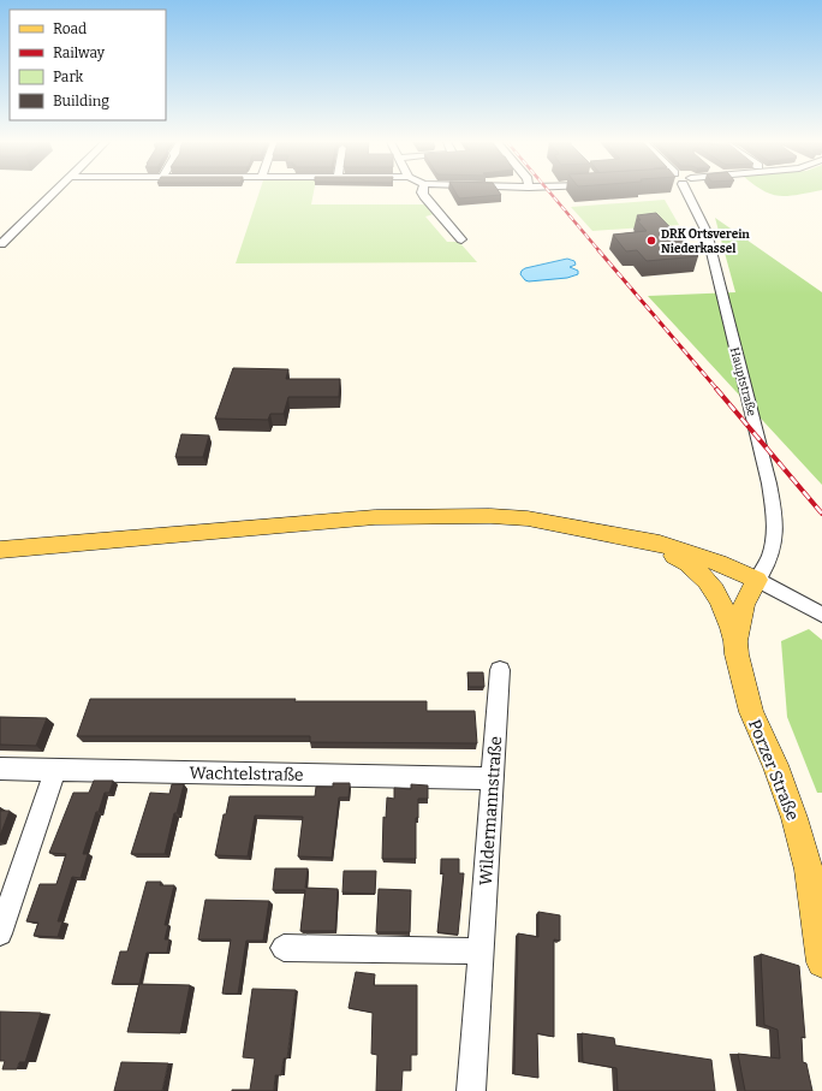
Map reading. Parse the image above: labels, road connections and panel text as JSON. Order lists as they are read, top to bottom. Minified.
{"streets":{"main road":["Porzer Straße"],"street":["Hauptstraße","Wachtelstraße","Wildermannstraße"]},"crossings":[["Hauptstraße","Porzer Straße"],["Wachtelstraße","Wildermannstraße"]],"places":["DRK Ortsverein Niederkassel"],"legend":["Road","Railway","Park","Building"]}
